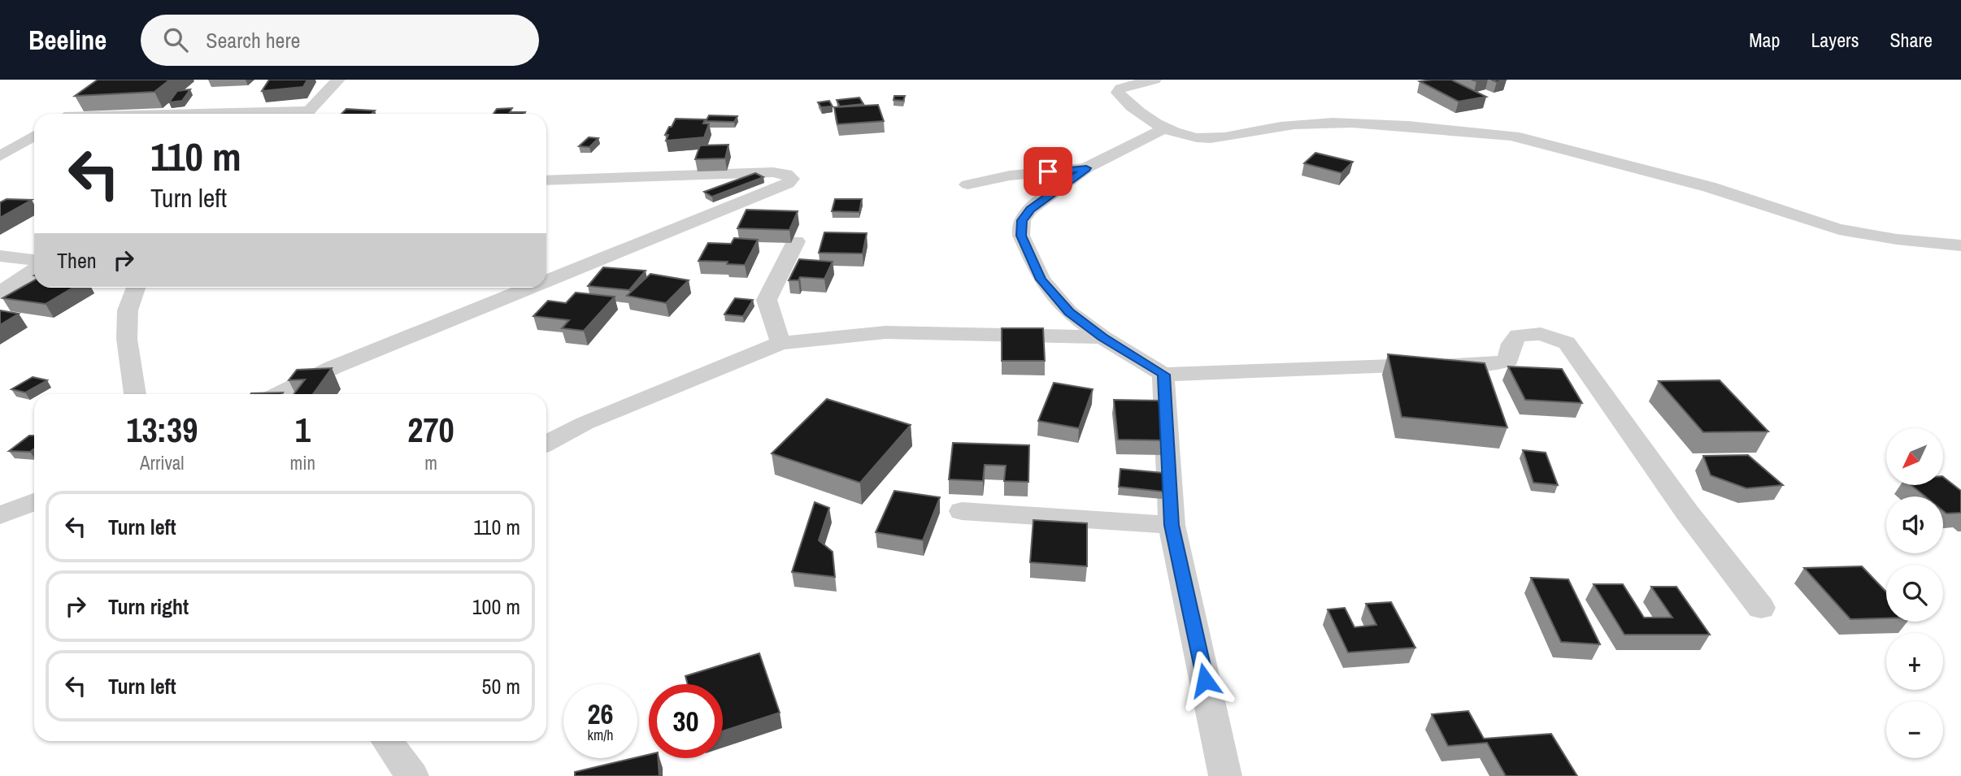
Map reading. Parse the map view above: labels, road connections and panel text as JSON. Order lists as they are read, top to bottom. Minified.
{"north":"bottom left","page":{"header":"Beeline","search":"Search here","nav":["Map","Layers","Share"],"turn":["110 m","Turn left"],"then":"Then","eta":["13:39","Arrival","1","min","270","m"],"map_buttons":["+","−"],"list":[{"name":"Turn left","value":"110 m"},{"name":"Turn right","value":"100 m"},{"name":"Turn left","value":"50 m"}],"speed":"26 km/h","limit":"30"}}
